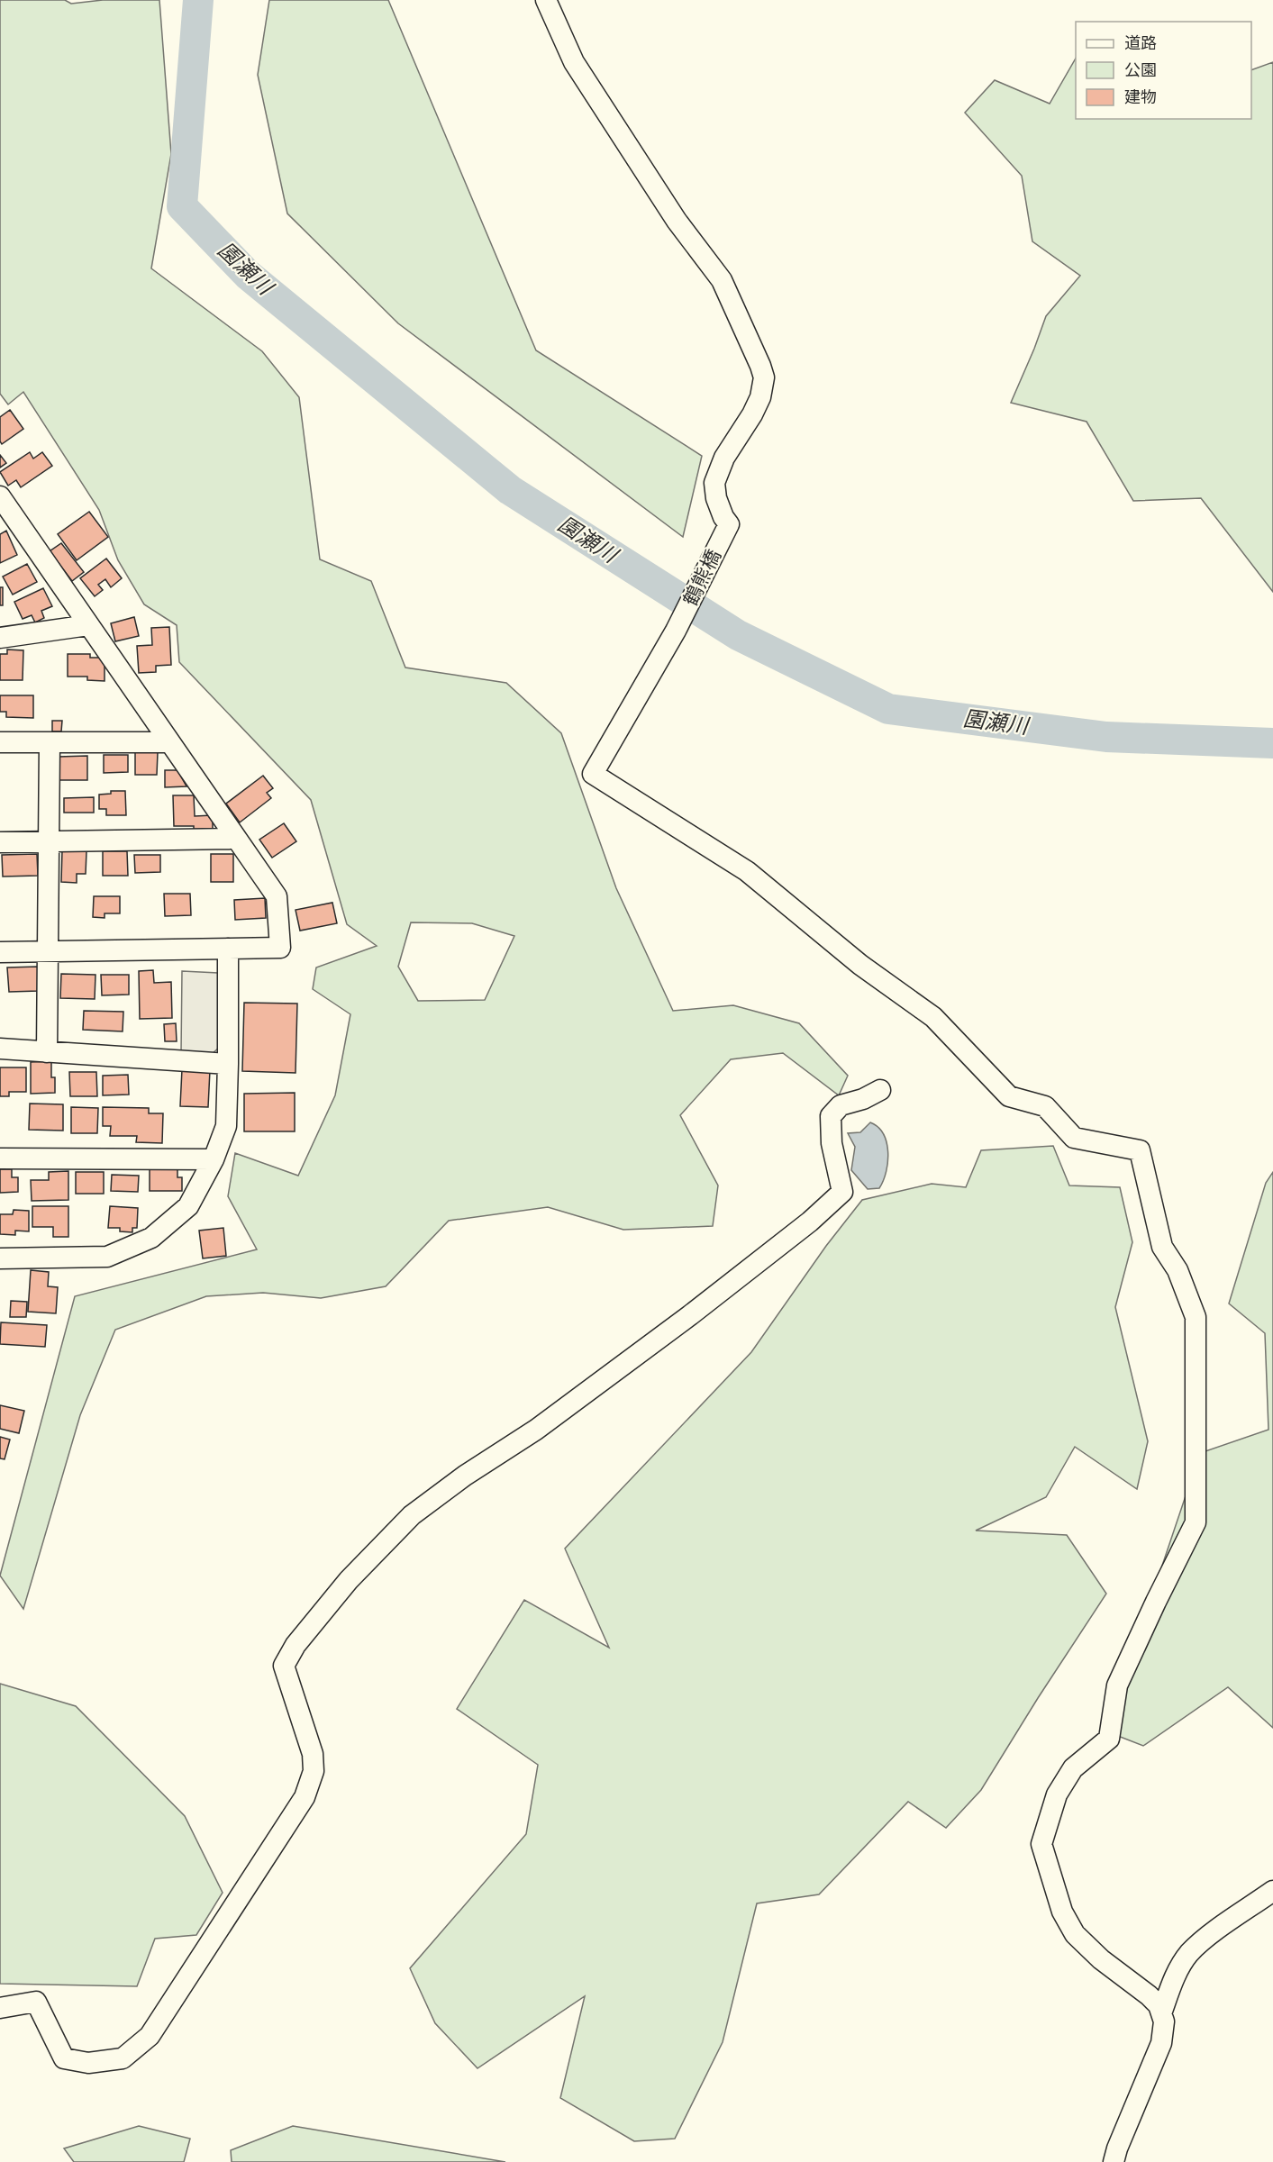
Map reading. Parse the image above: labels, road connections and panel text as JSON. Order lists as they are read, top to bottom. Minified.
{"streets":{"street":["鶴熊橋"]},"water":["園瀬川"],"legend":["道路","公園","建物"]}
